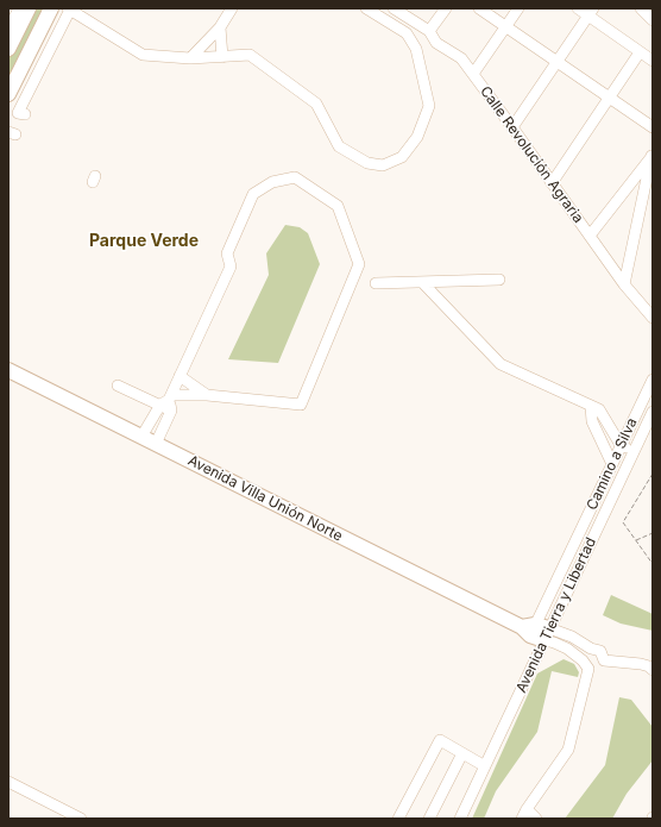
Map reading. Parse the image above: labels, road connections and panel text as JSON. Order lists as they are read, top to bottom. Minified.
{"streets":{"main road":["Avenida Villa Unión Norte"],"street":["Calle Revolución Agraria","Camino a Silva","Avenida Tierra y Libertad"]},"crossings":[["Camino a Silva","Avenida Villa Unión Norte"],["Camino a Silva","Avenida Tierra y Libertad"],["Avenida Villa Unión Norte","Avenida Tierra y Libertad"]],"districts":["Parque Verde"]}
